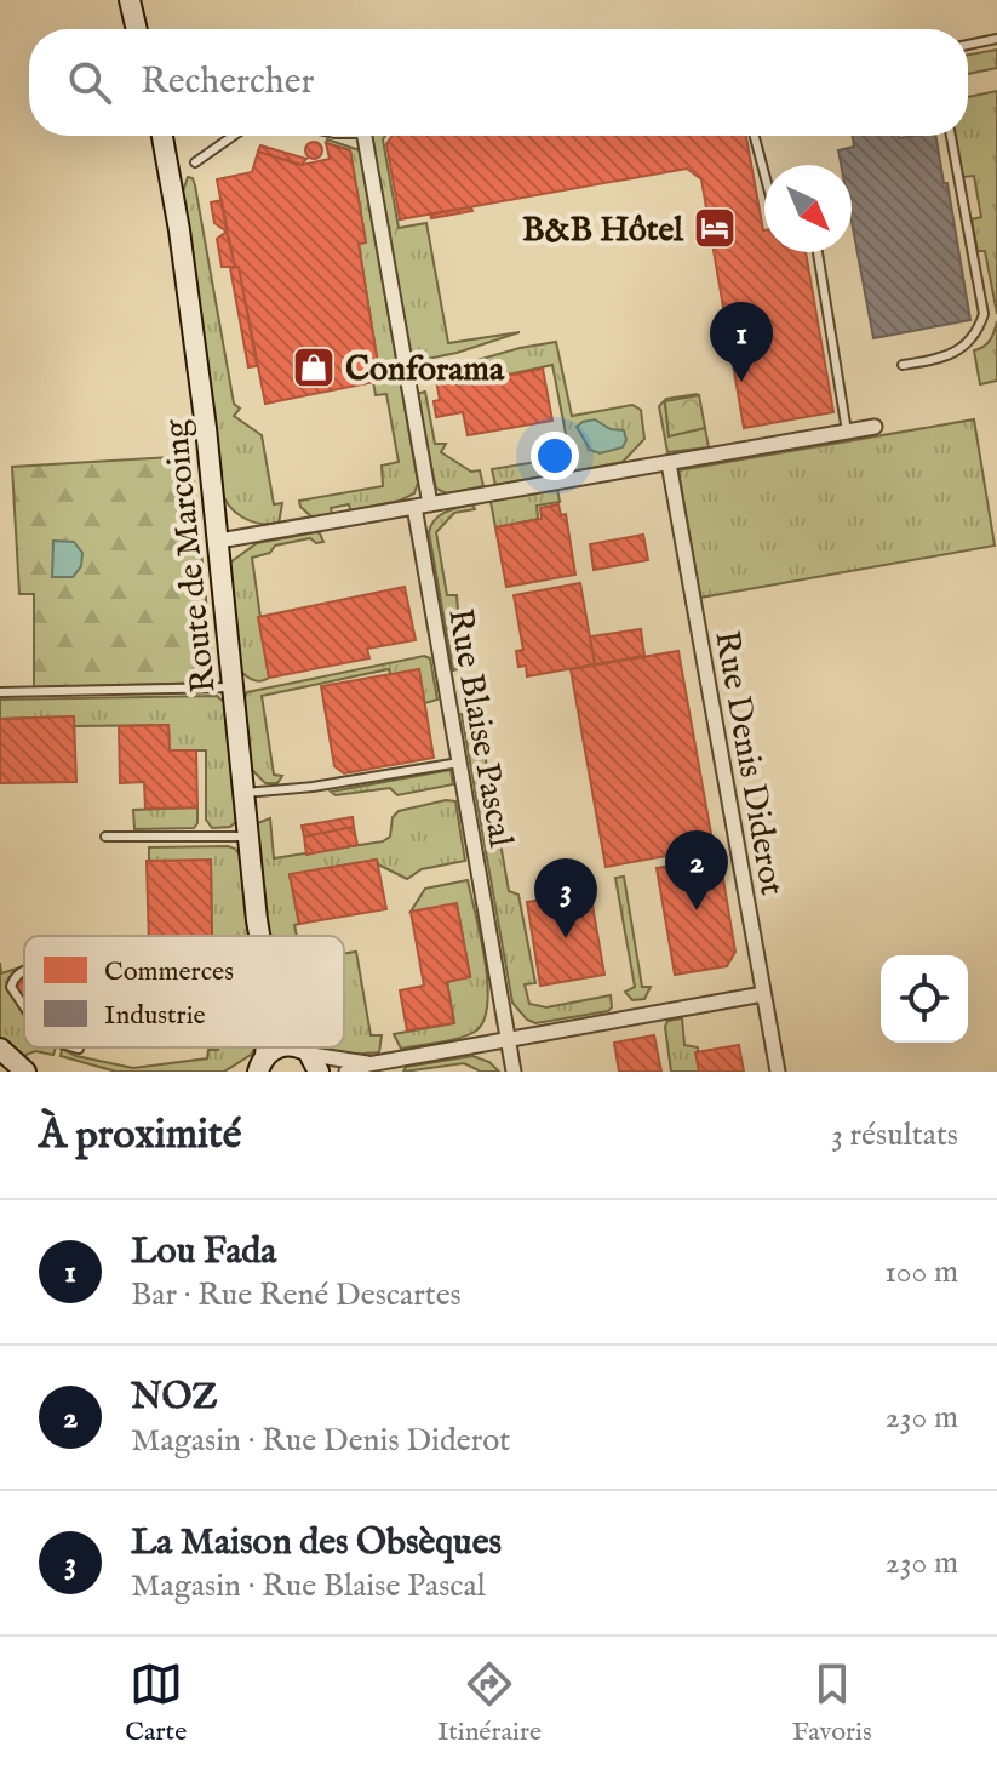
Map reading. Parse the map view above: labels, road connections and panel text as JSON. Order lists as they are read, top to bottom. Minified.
{"streets":{"street":["Route de Marcoing","Rue Blaise Pascal","Rue Denis Diderot"]},"places":{"hotel":["B&B Hôtel"],"shop":["Conforama"]},"legend":["Commerces","Industrie"],"north":"bottom right","page":{"search":"Rechercher","pins":["1","2","3"],"heading":["À proximité","3 résultats"],"list":[{"mark":"1","name":"Lou Fada","note":"Bar · Rue René Descartes","value":"100 m"},{"mark":"2","name":"NOZ","note":"Magasin · Rue Denis Diderot","value":"230 m"},{"mark":"3","name":"La Maison des Obsèques","note":"Magasin · Rue Blaise Pascal","value":"230 m"}],"nav":["Carte","Itinéraire","Favoris"]}}
